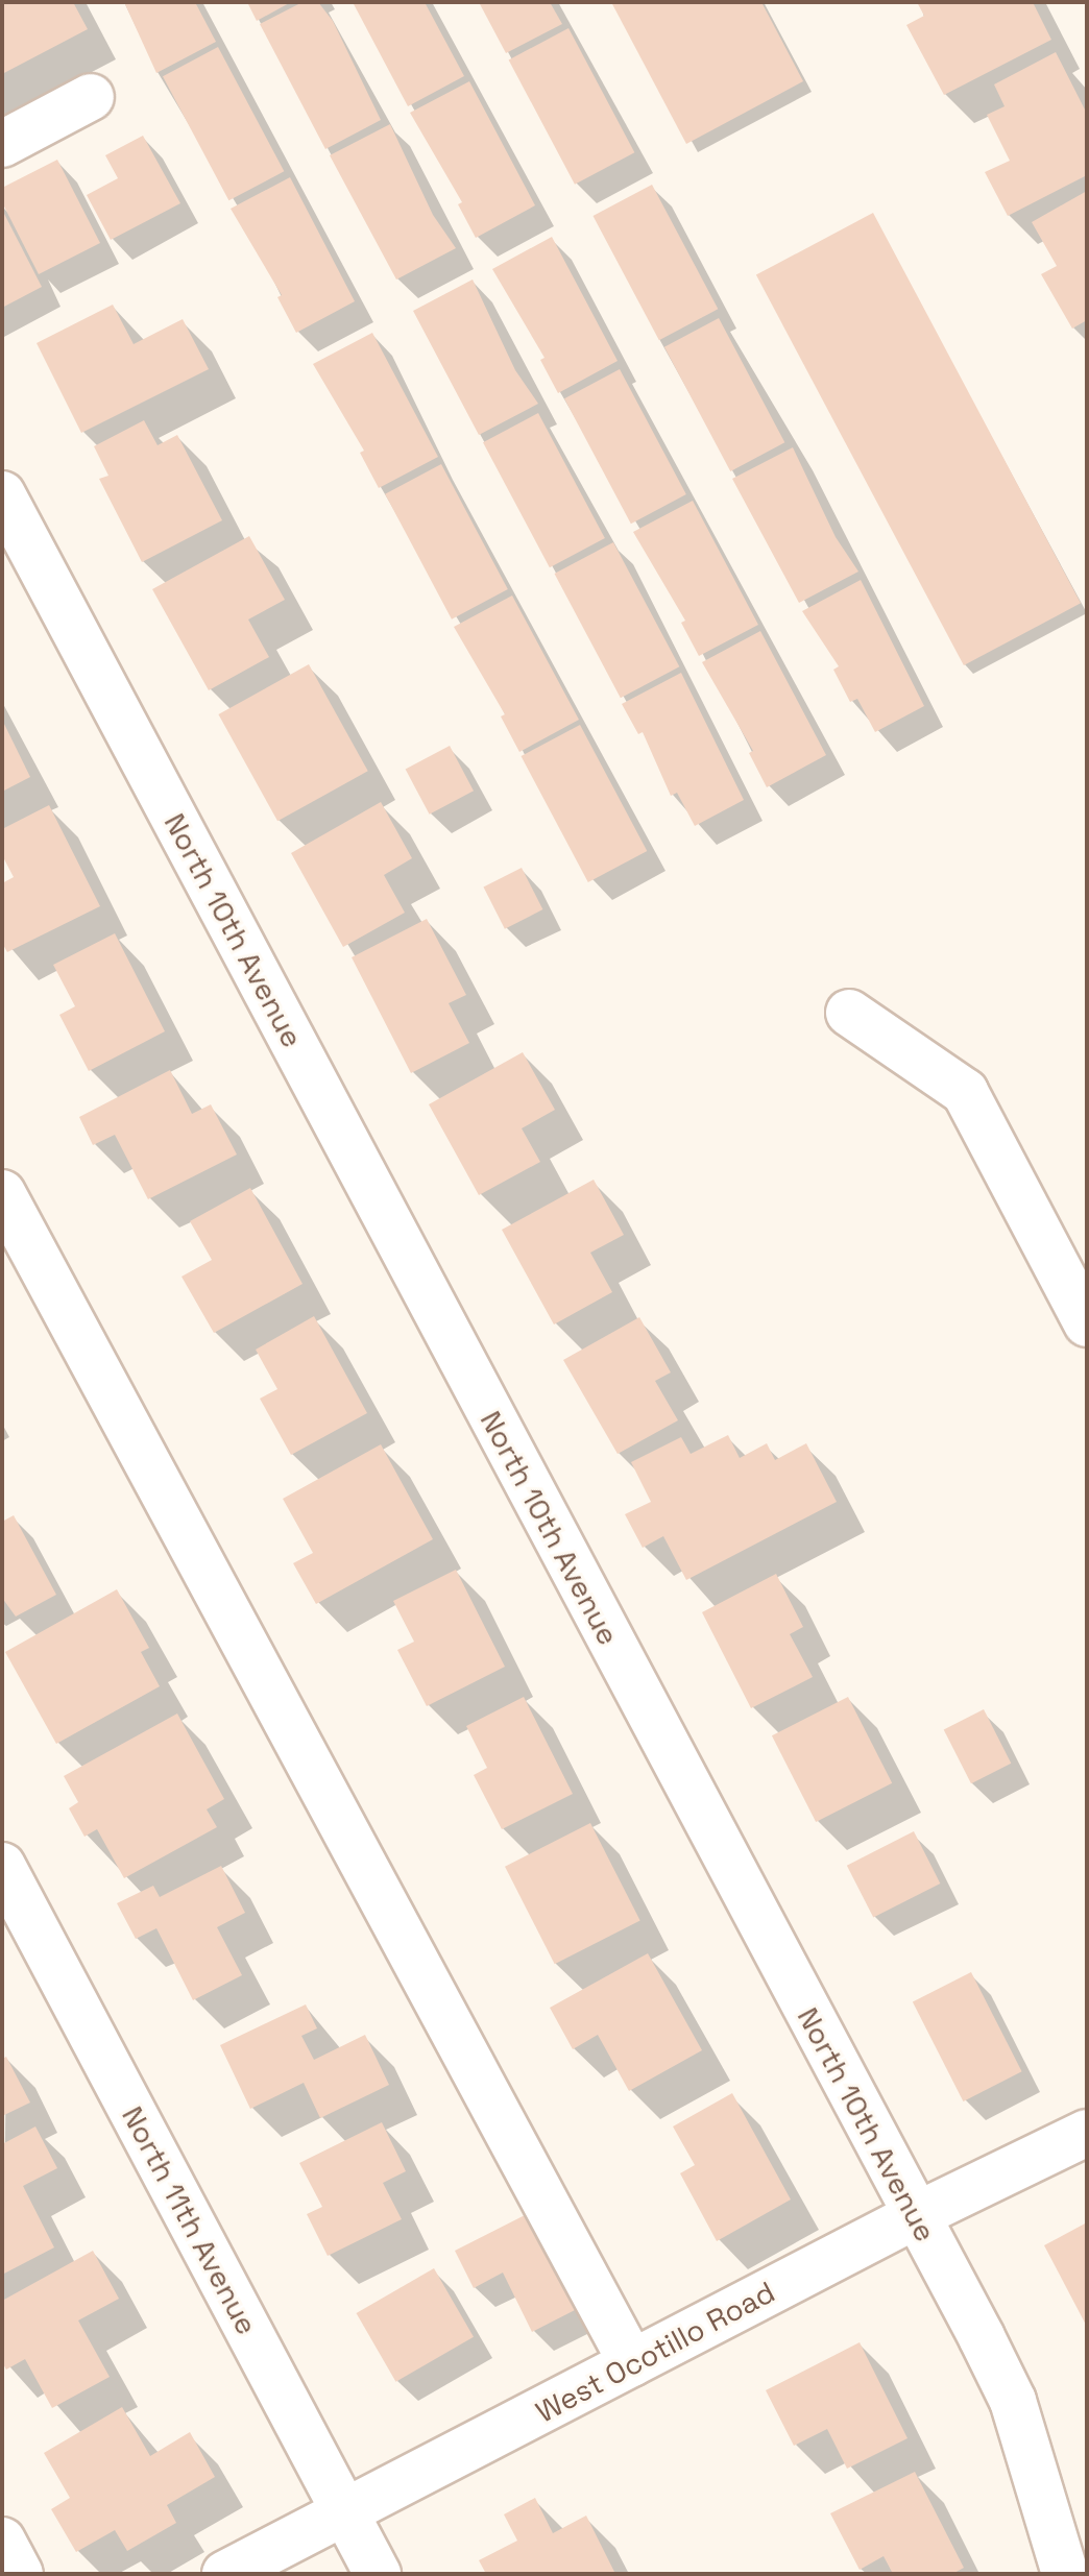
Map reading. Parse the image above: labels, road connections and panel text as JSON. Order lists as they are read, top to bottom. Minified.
{"streets":{"street":["North 10th Avenue","North 11th Avenue","West Ocotillo Road"]},"crossings":[["North 10th Avenue","West Ocotillo Road"],["North 11th Avenue","West Ocotillo Road"]]}
